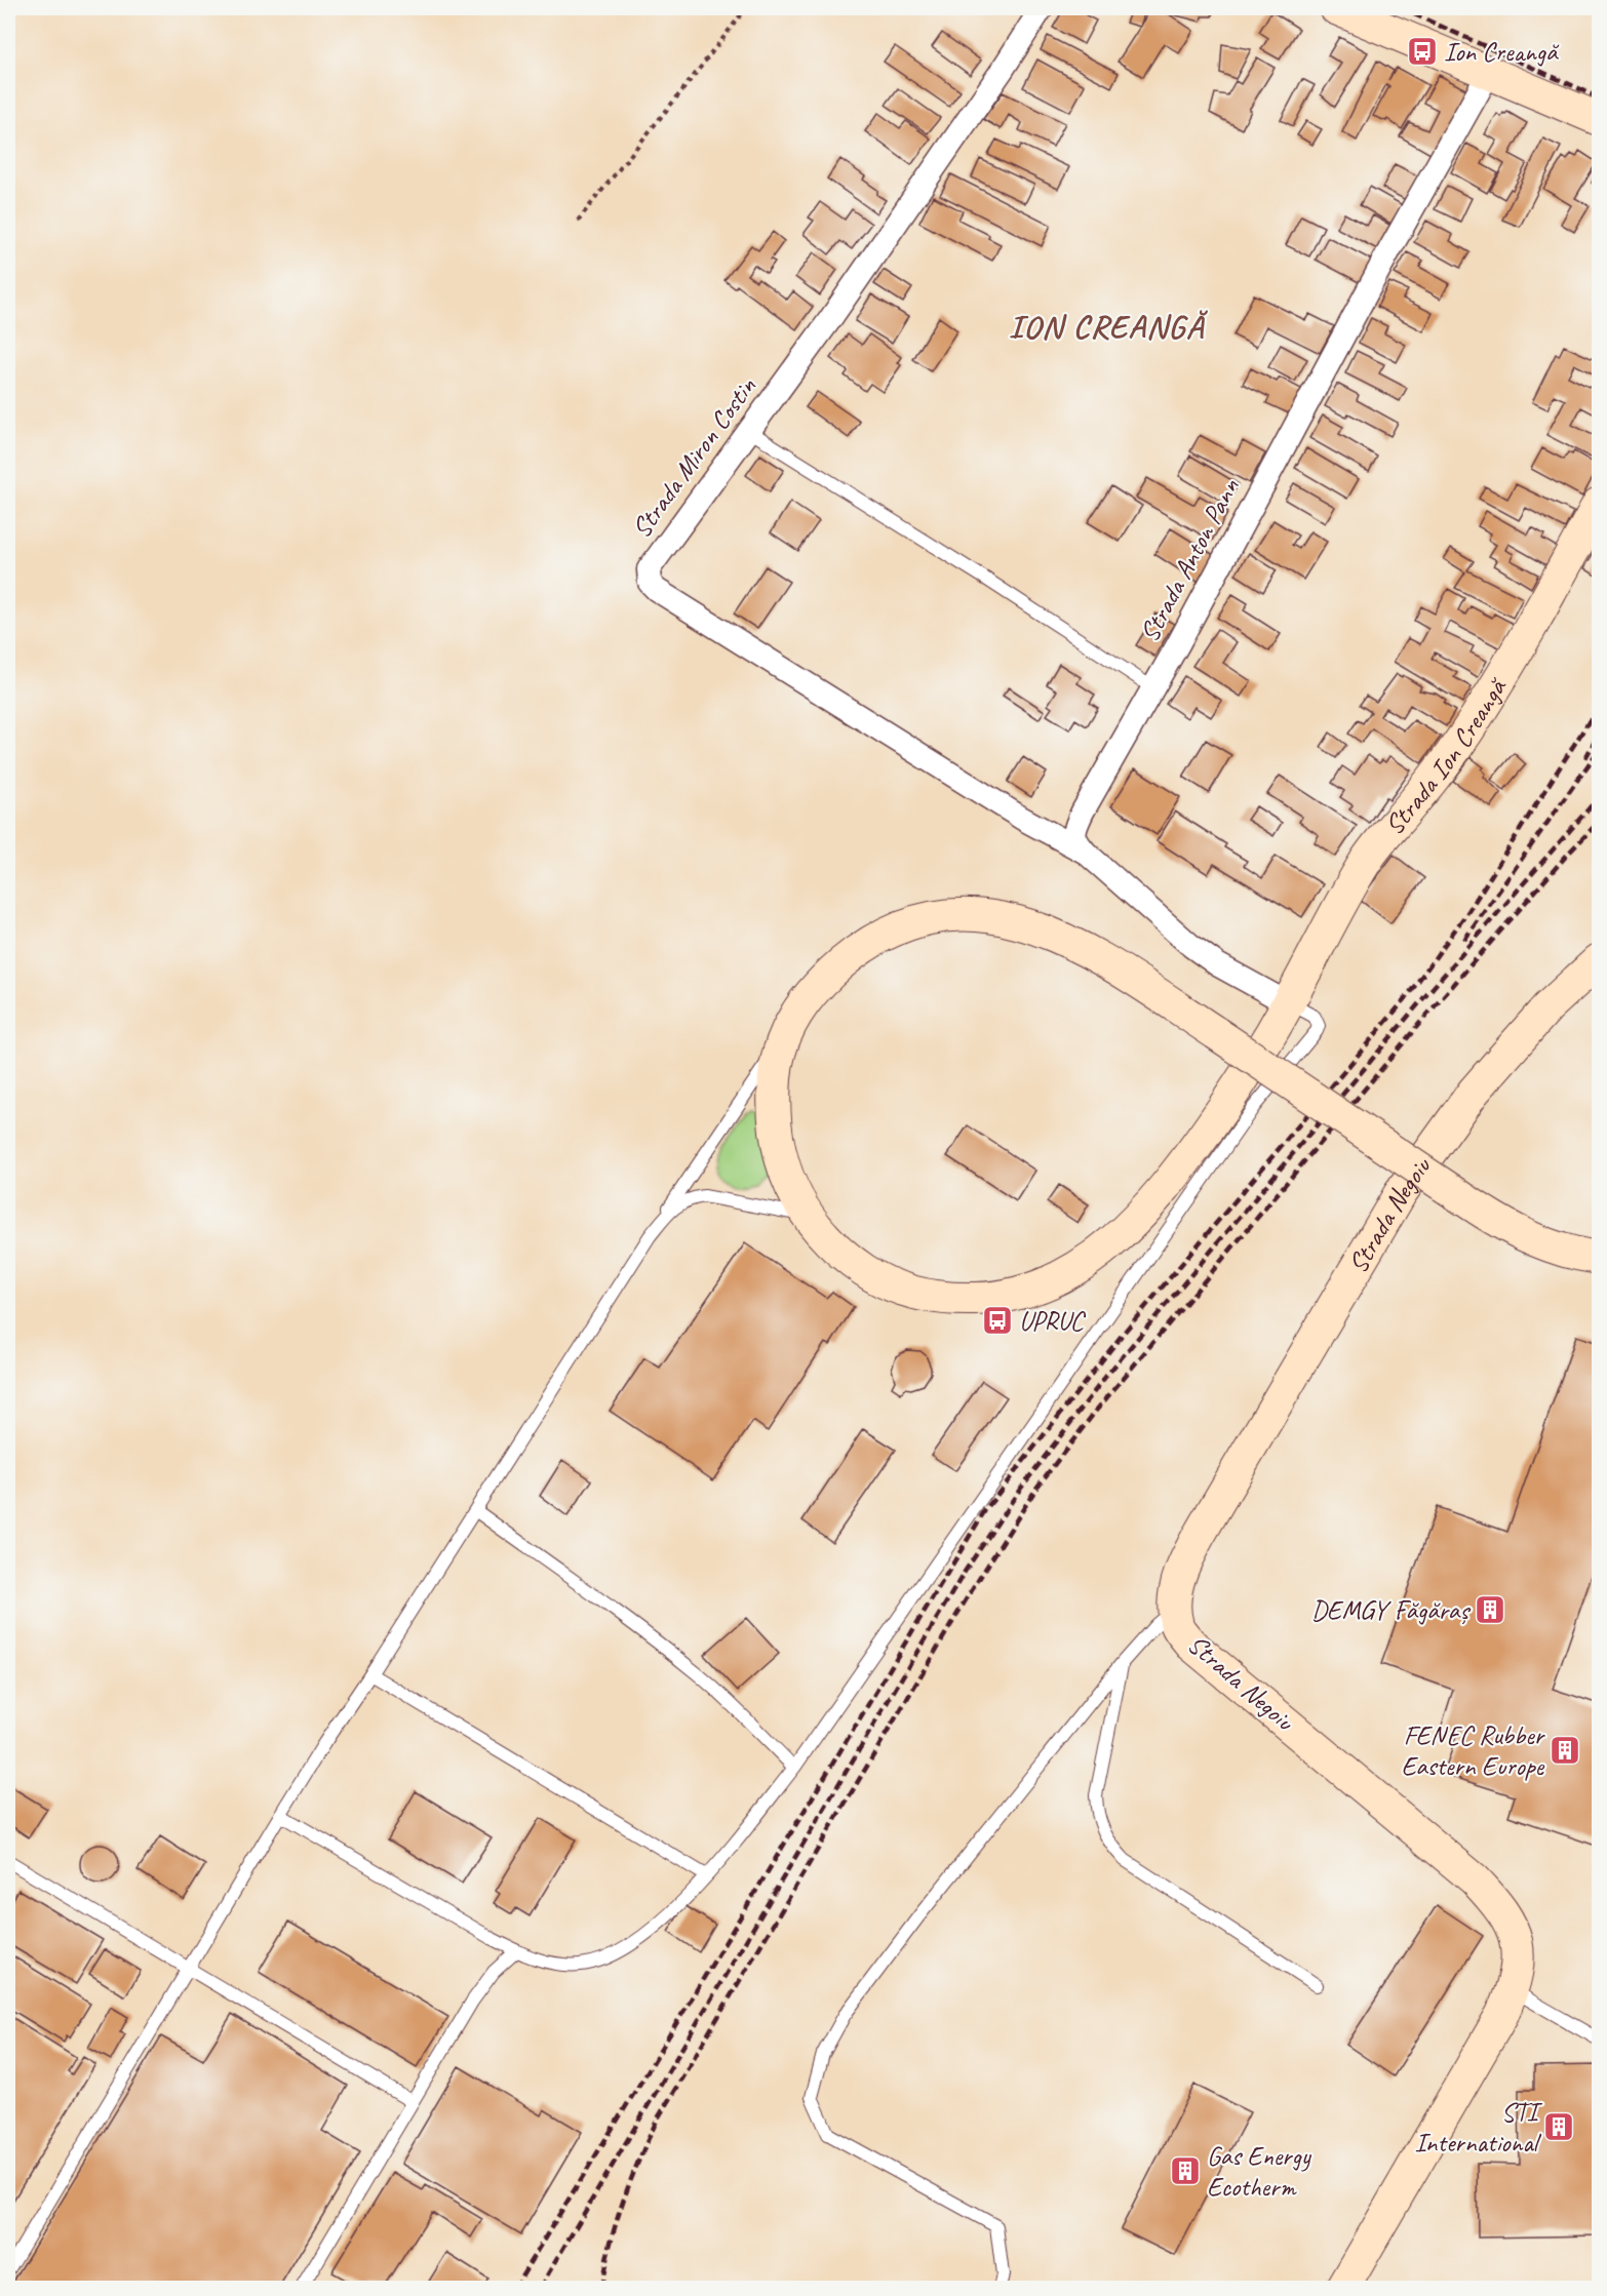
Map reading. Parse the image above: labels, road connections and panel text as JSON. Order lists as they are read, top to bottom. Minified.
{"streets":{"main road":["Strada Ion Creangă","Strada Negoiu"],"street":["Strada Miron Costin","Strada Anton Pann"]},"crossings":[["Strada Miron Costin","Strada Anton Pann"],["Strada Anton Pann","Strada Ion Creangă"]],"districts":["ION CREANGĂ"],"places":{"bus stop":["Ion Creangă","UPRUC"],"building":["DEMGY Făgăraș","FENEC Rubber Eastern Europe","STI International","Gas Energy Ecotherm"]}}
